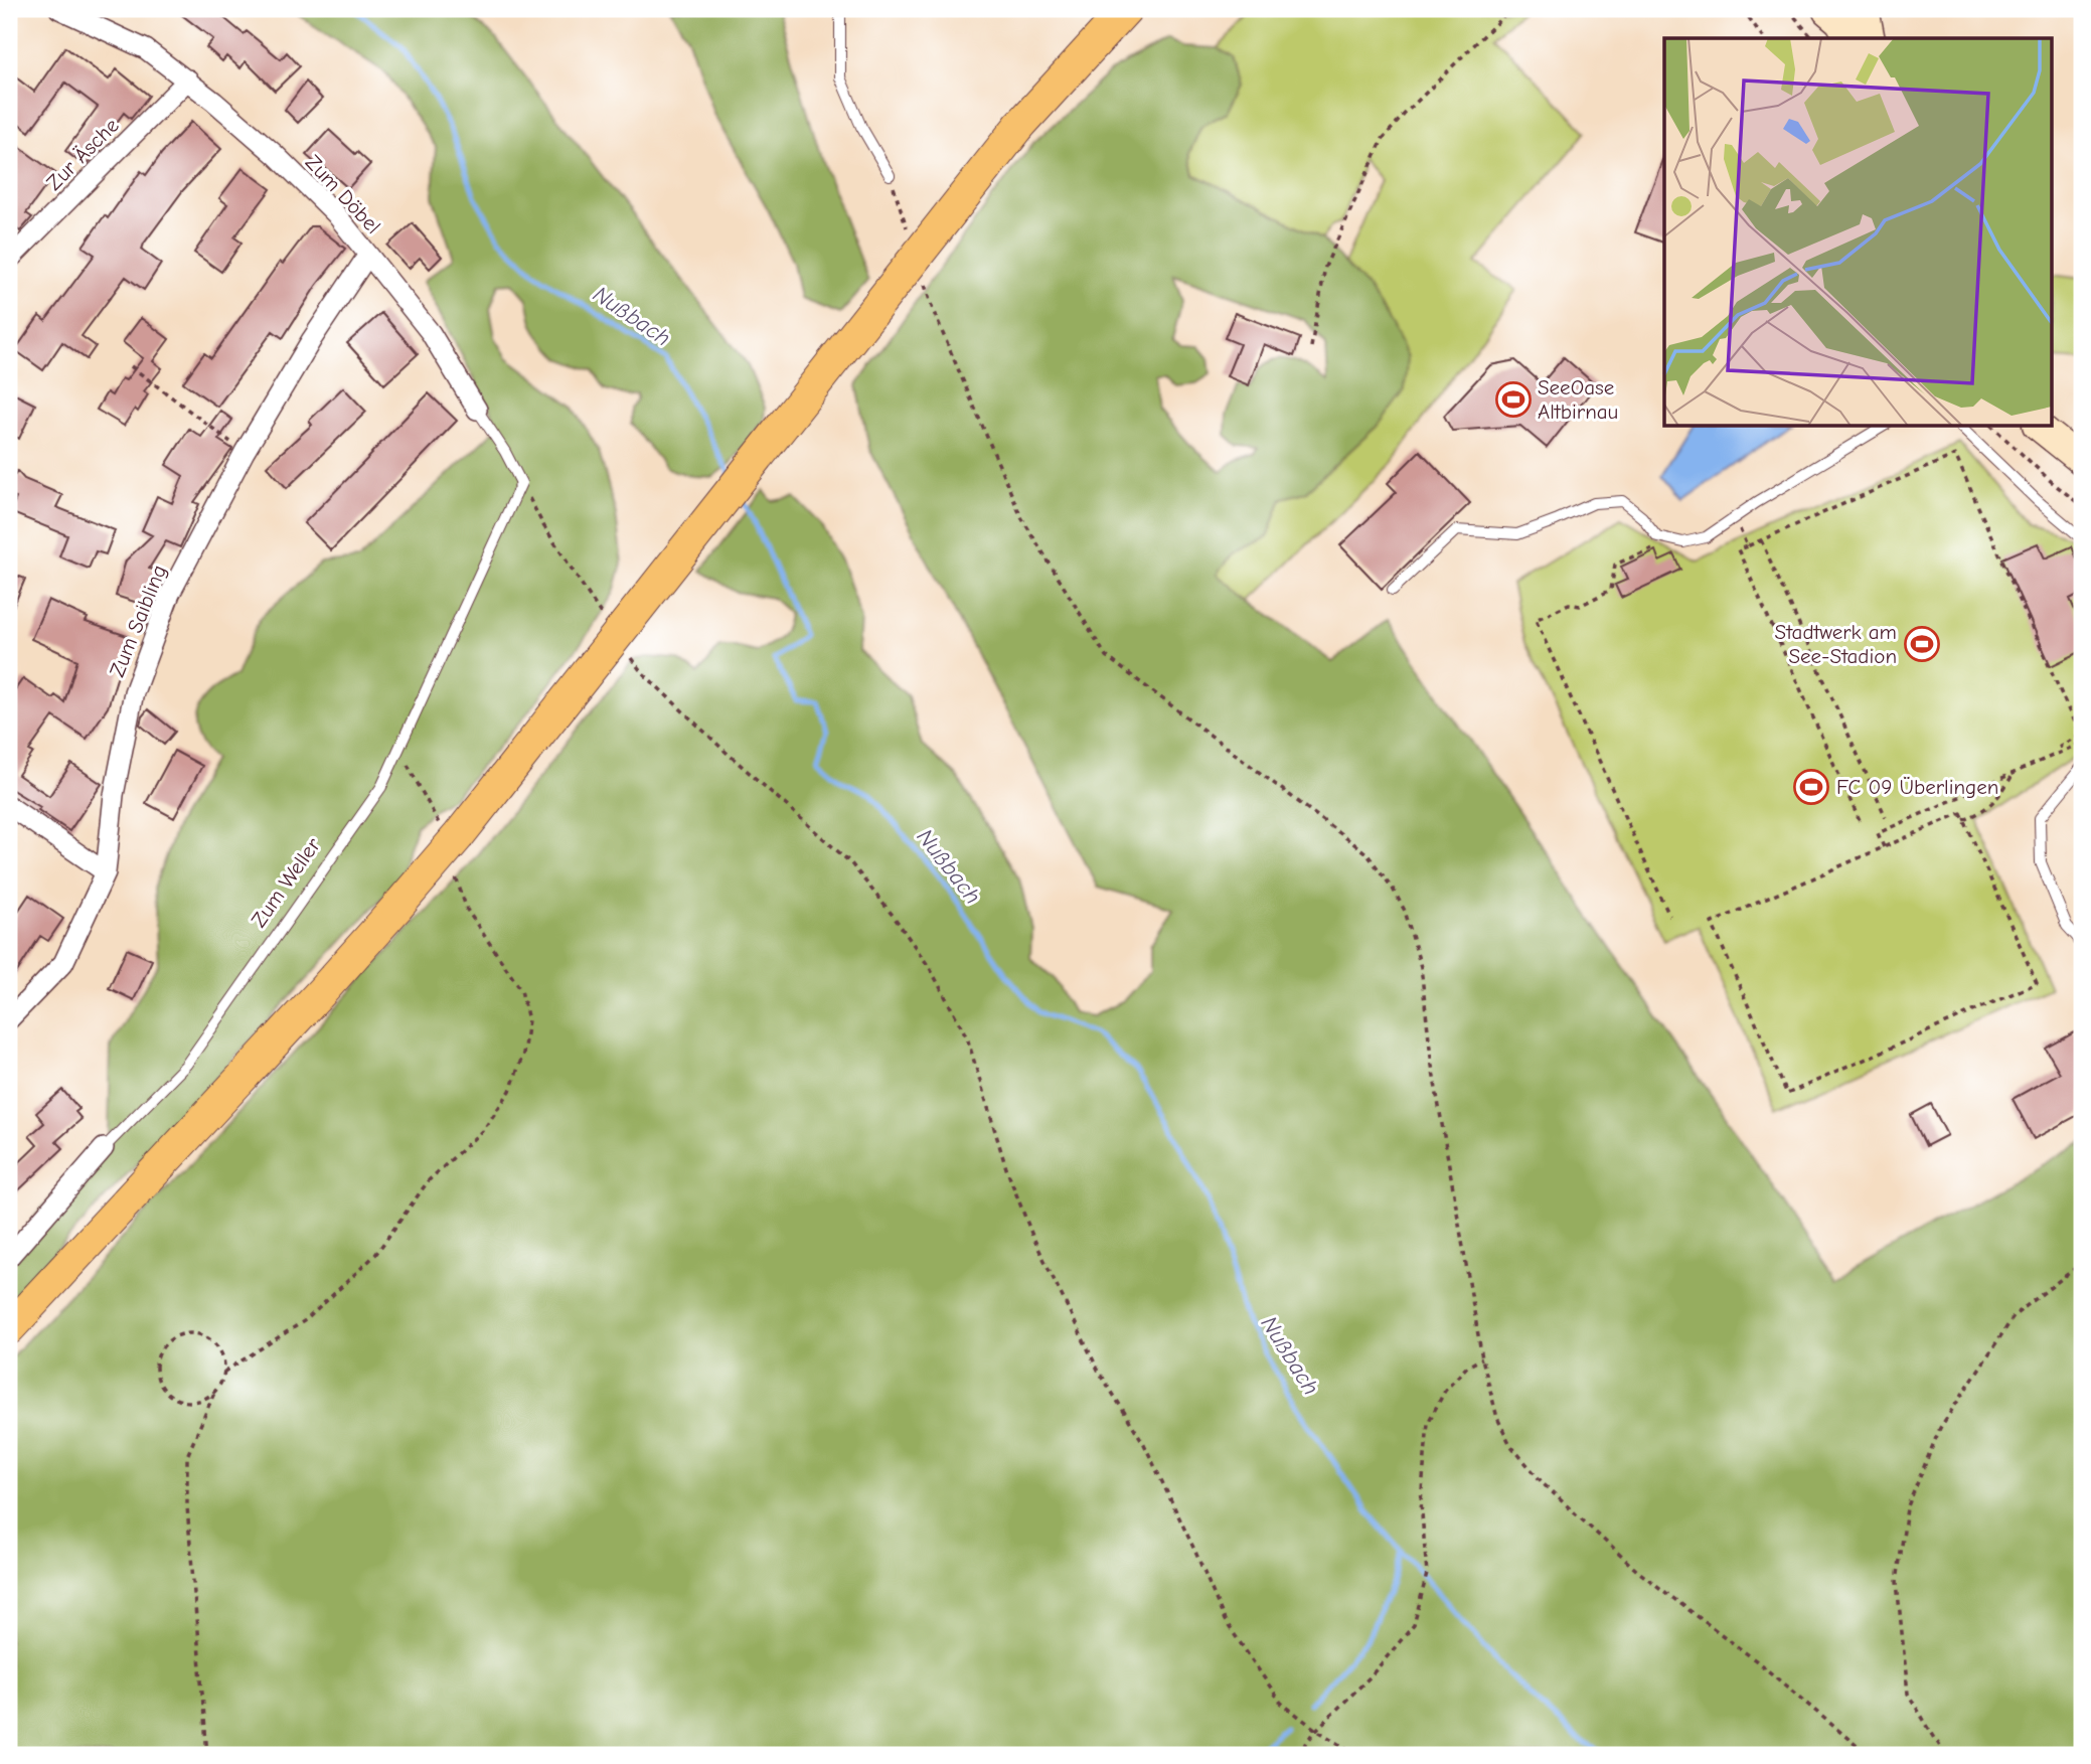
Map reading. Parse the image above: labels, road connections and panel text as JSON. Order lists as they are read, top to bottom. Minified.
{"streets":{"street":["Zur Äsche","Zum Döbel","Zum Saibling","Zum Weller"]},"crossings":[["Zur Äsche","Zum Döbel"],["Zum Döbel","Zum Saibling"],["Zum Döbel","Zum Weller"]],"water":["Nußbach"],"places":{"sports":["SeeOase Altbirnau","Stadtwerk am See-Stadion","FC 09 Überlingen"]}}
